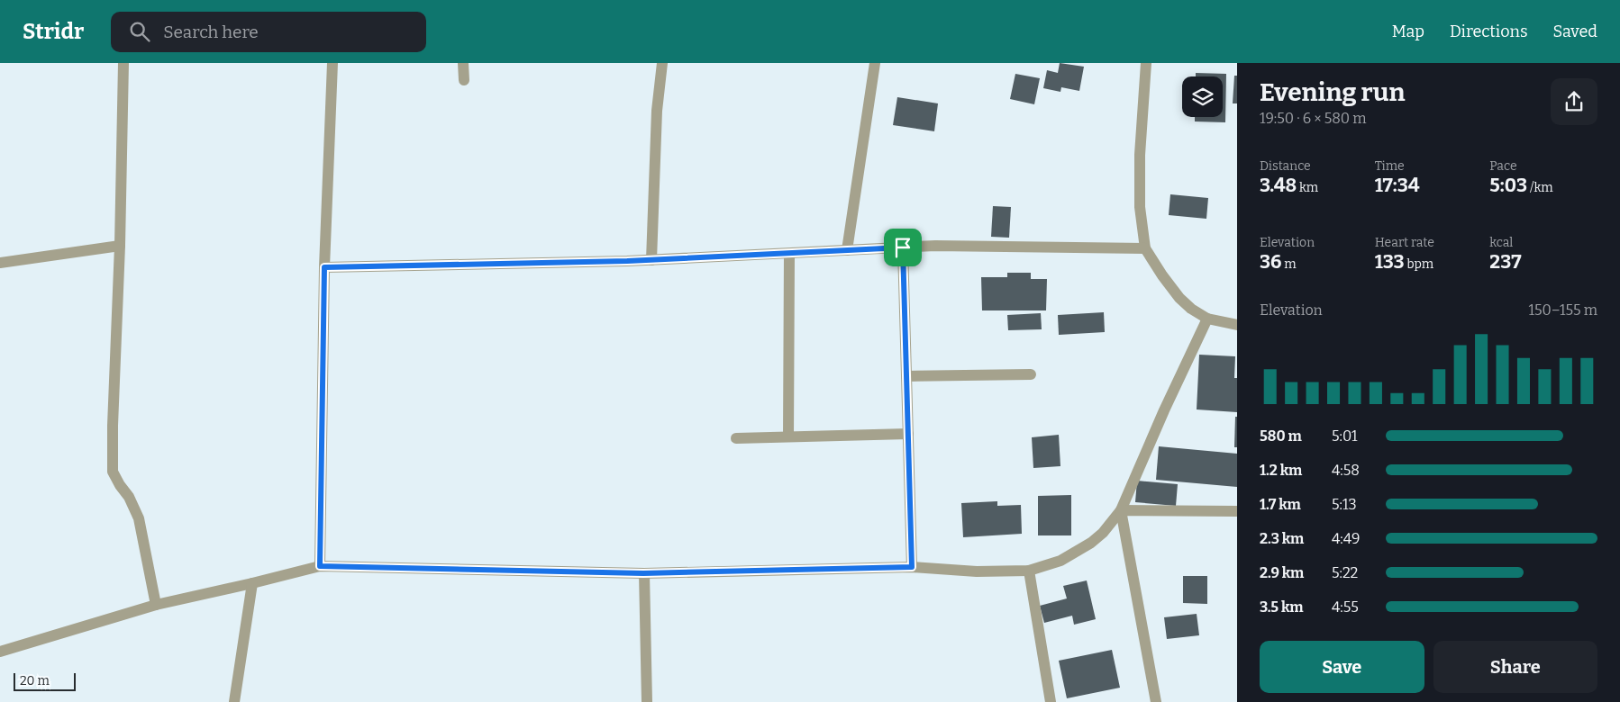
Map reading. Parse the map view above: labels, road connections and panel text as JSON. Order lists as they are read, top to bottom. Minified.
{"scale_bar":"20 m","page":{"header":"Stridr","search":"Search here","nav":["Map","Directions","Saved"],"heading":["Evening run","19:50 · 6 × 580 m"],"stats":[["Distance","3.48 km"],["Time","17:34"],["Pace","5:03 /km"],["Elevation","36 m"],["Heart rate","133 bpm"],["kcal","237"]],"chart":["Elevation","150–155 m"],"list":[{"name":"580 m","note":"5:01"},{"name":"1.2 km","note":"4:58"},{"name":"1.7 km","note":"5:13"},{"name":"2.3 km","note":"4:49"},{"name":"2.9 km","note":"5:22"},{"name":"3.5 km","note":"4:55"}],"buttons":["Save","Share"],"scale":"20 m"}}
